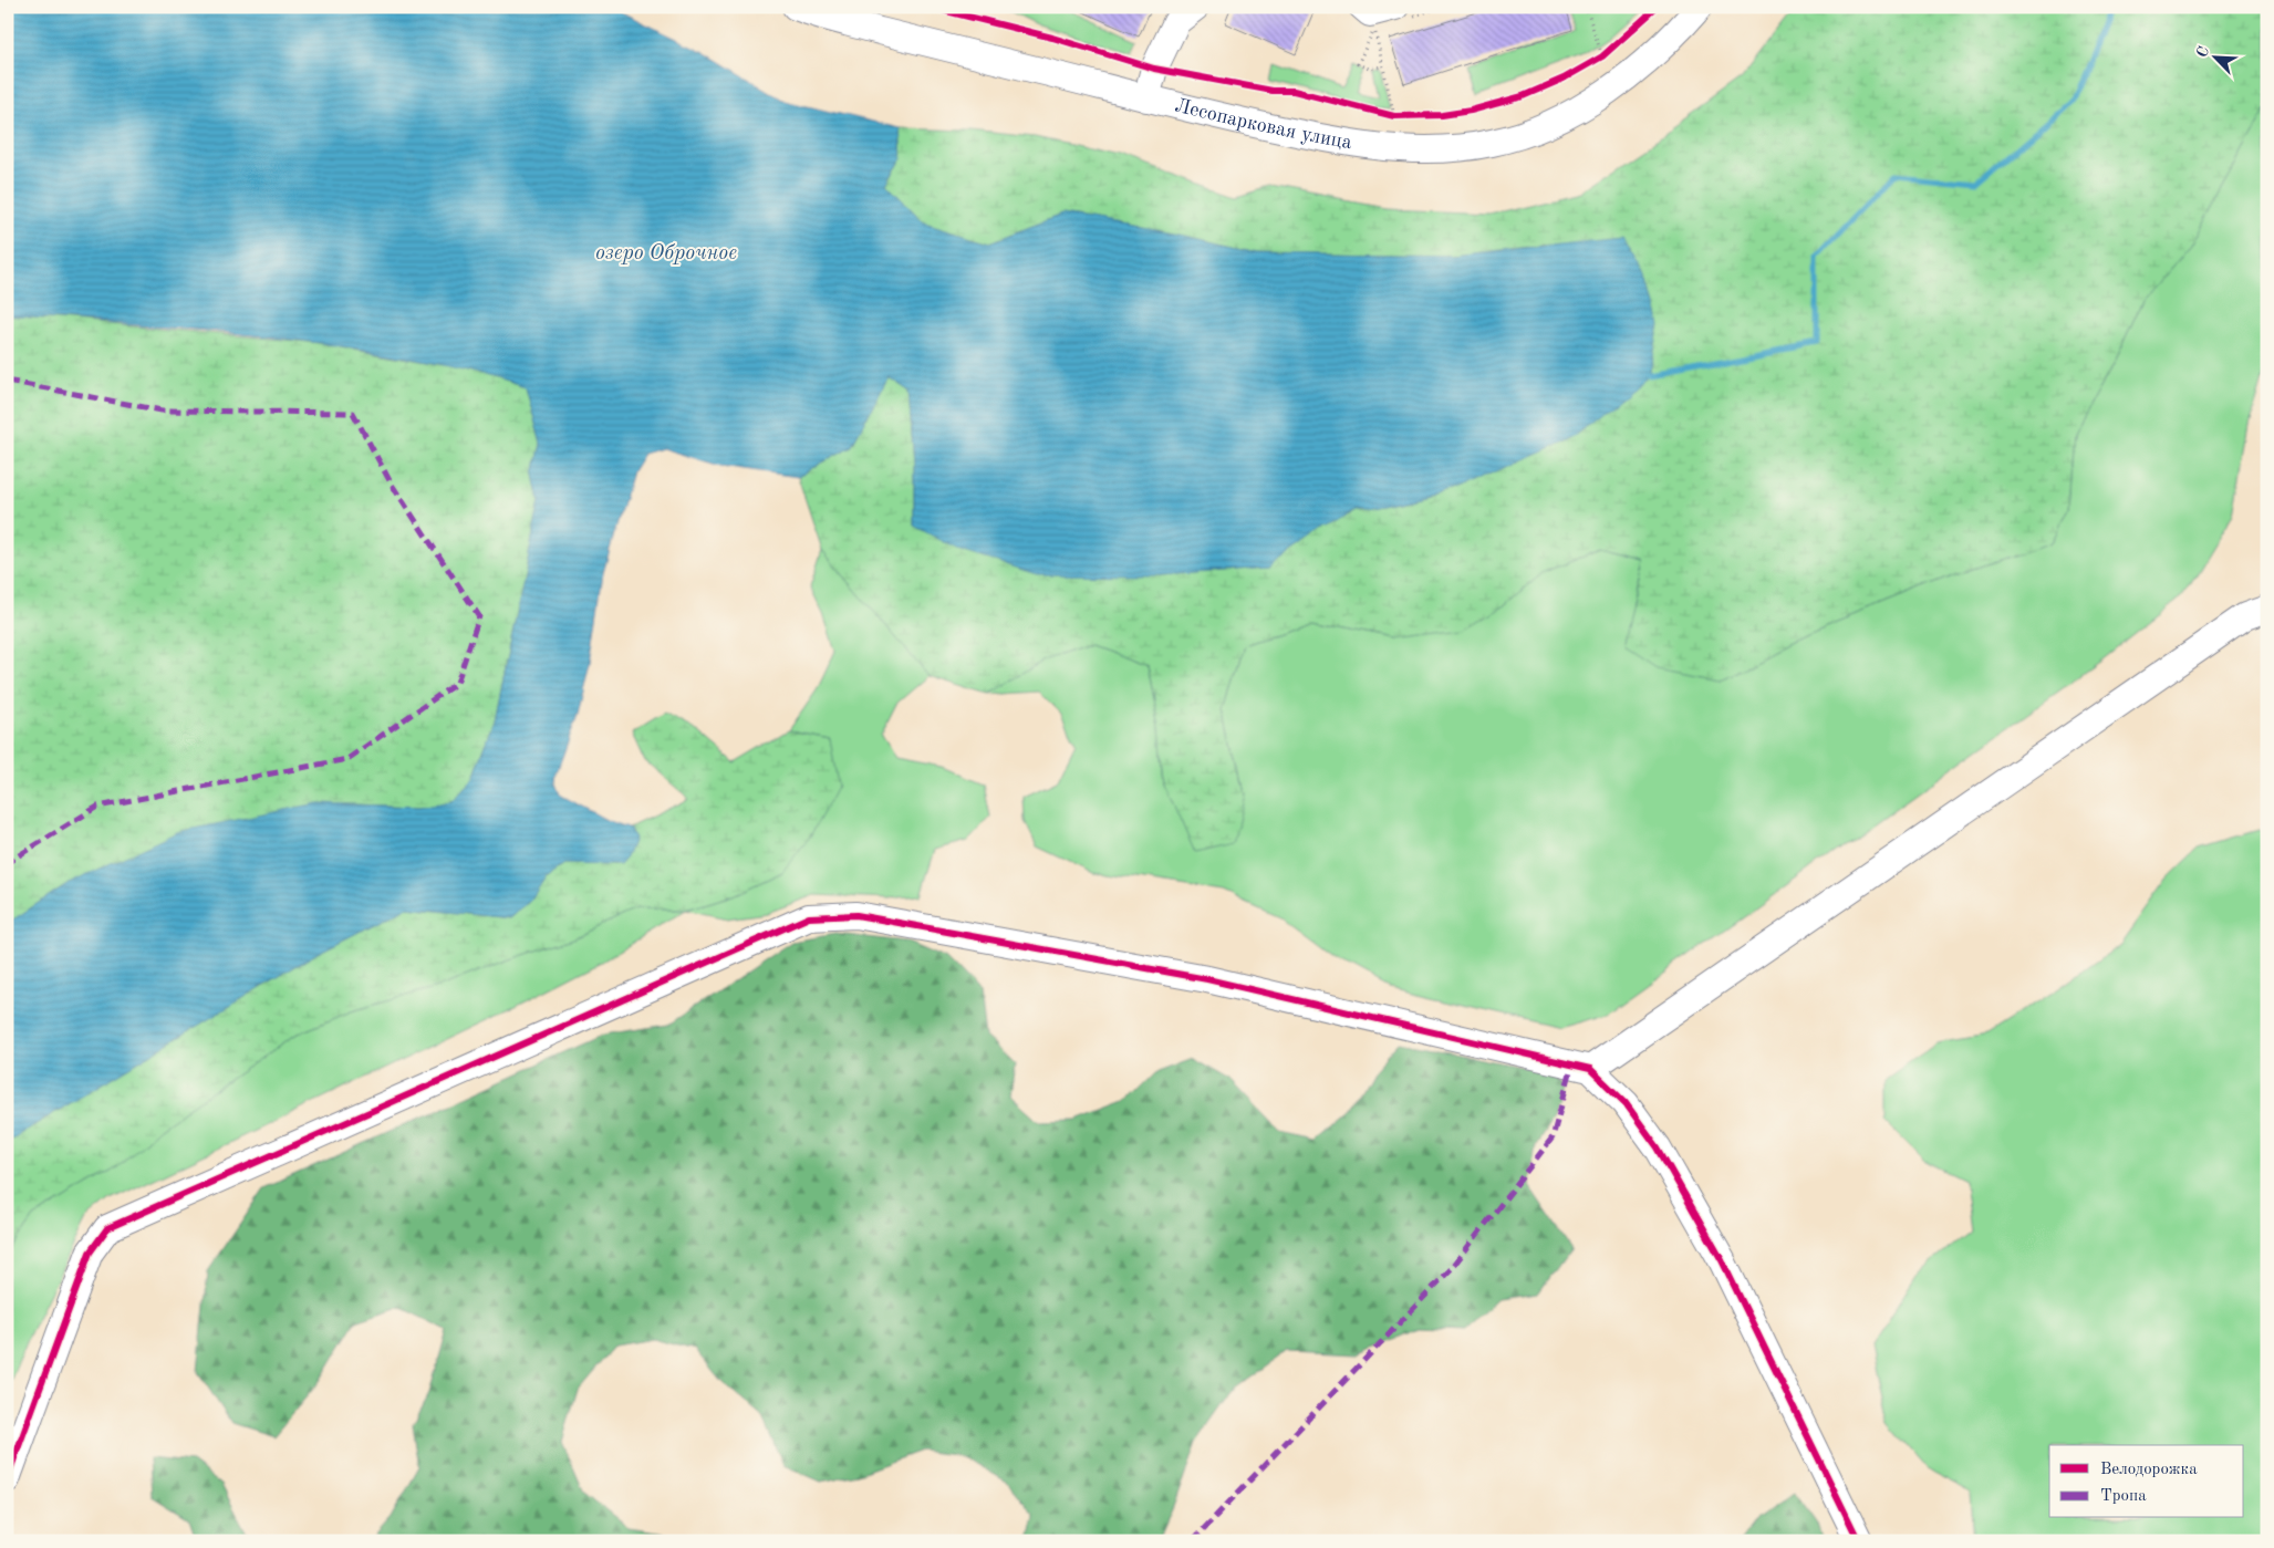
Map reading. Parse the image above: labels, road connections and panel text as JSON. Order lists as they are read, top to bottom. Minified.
{"streets":{"street":["Лесопарковая улица"]},"water":["озеро Оброчное"],"legend":["Велодорожка","Тропа"],"north":"top left"}
